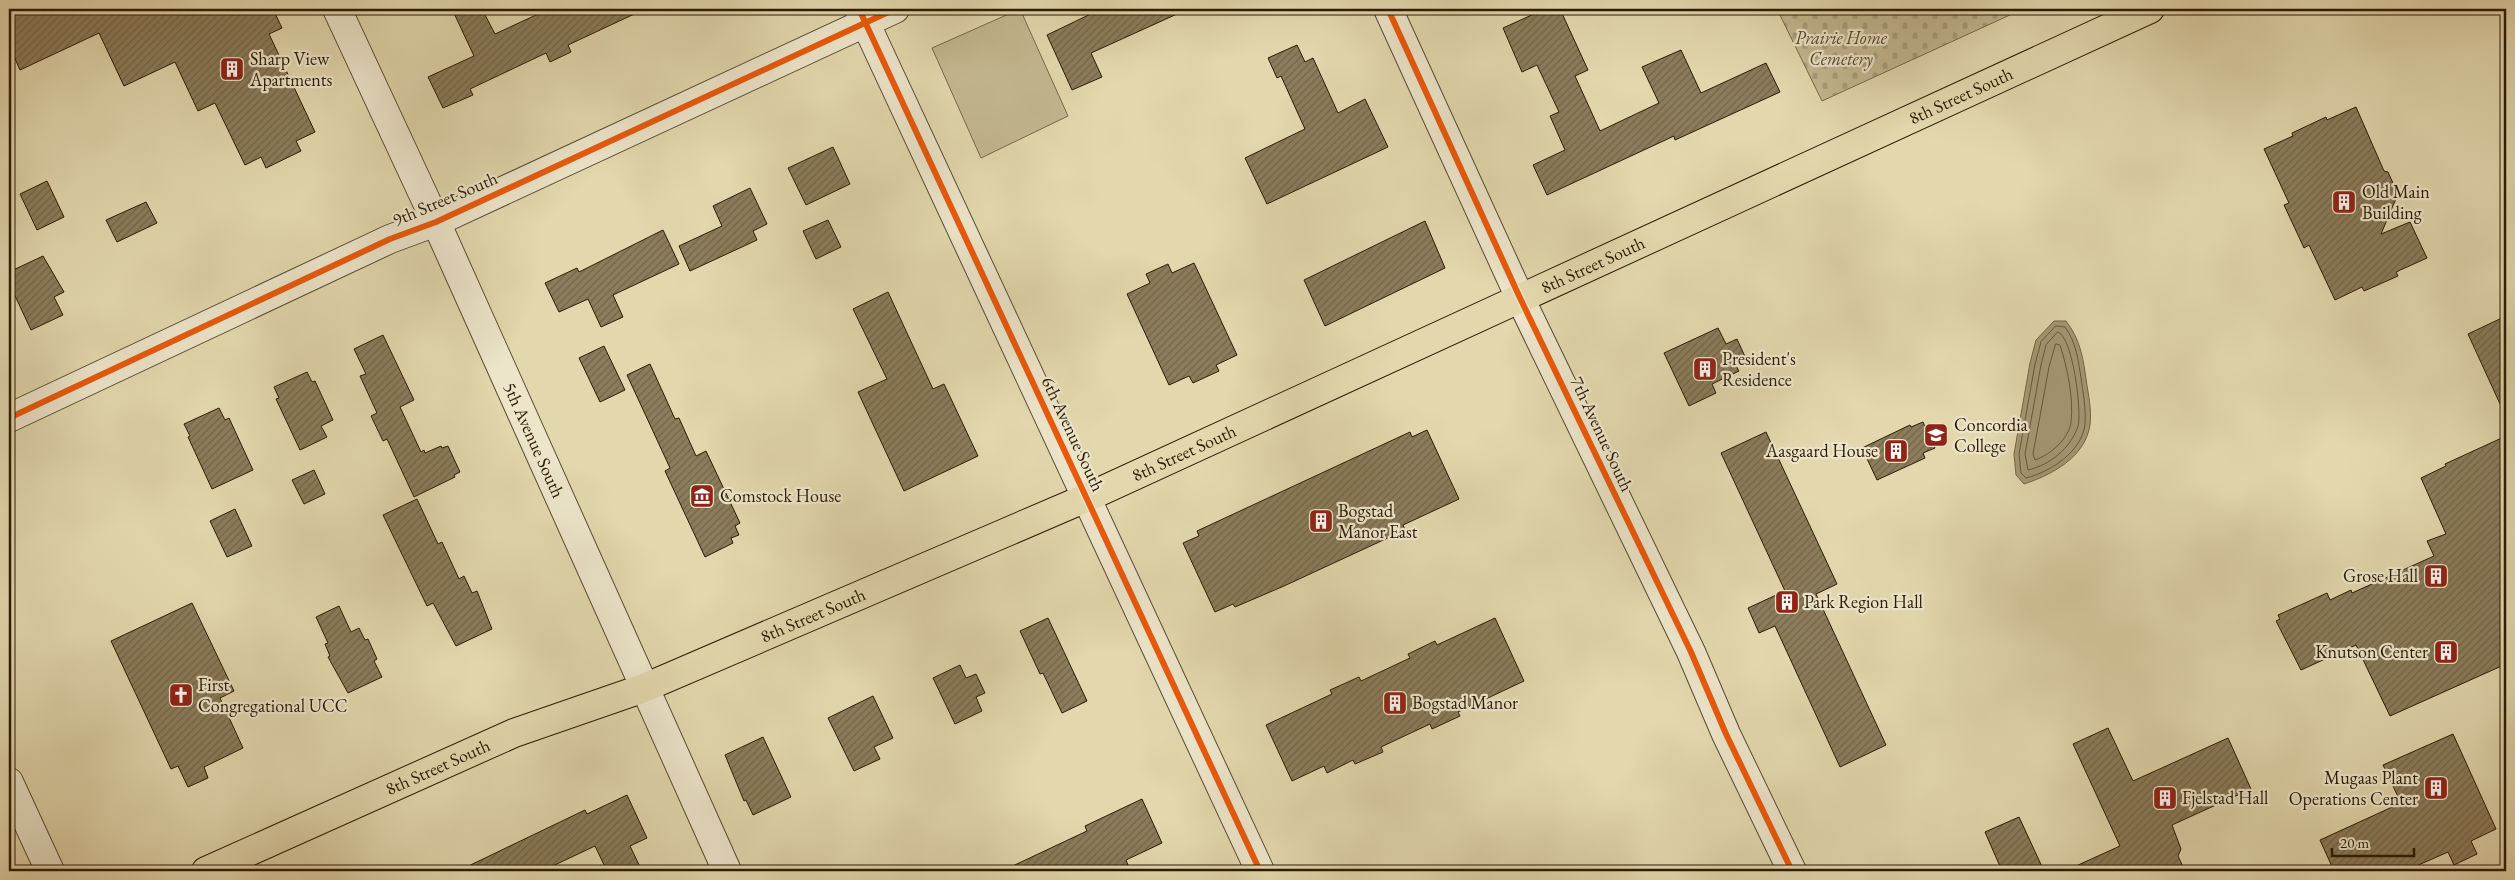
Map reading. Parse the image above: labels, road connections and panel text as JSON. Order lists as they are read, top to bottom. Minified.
{"streets":{"main road":["8th Street South"],"street":["9th Street South","6th Avenue South","7th Avenue South","5th Avenue South"]},"crossings":[["8th Street South","6th Avenue South"],["8th Street South","7th Avenue South"],["8th Street South","5th Avenue South"],["9th Street South","6th Avenue South"],["9th Street South","5th Avenue South"]],"parks":["Prairie Home Cemetery"],"places":{"building":["Sharp View Apartments","Old Main Building","President's Residence","Aasgaard House","Bogstad Manor East","Grose Hall","Park Region Hall","Knutson Center","Bogstad Manor","Mugaas Plant Operations Center","Fjelstad Hall"],"school or university":["Concordia College"],"museum":["Comstock House"],"church":["First Congregational UCC"]},"scale_bar":"20 m"}
